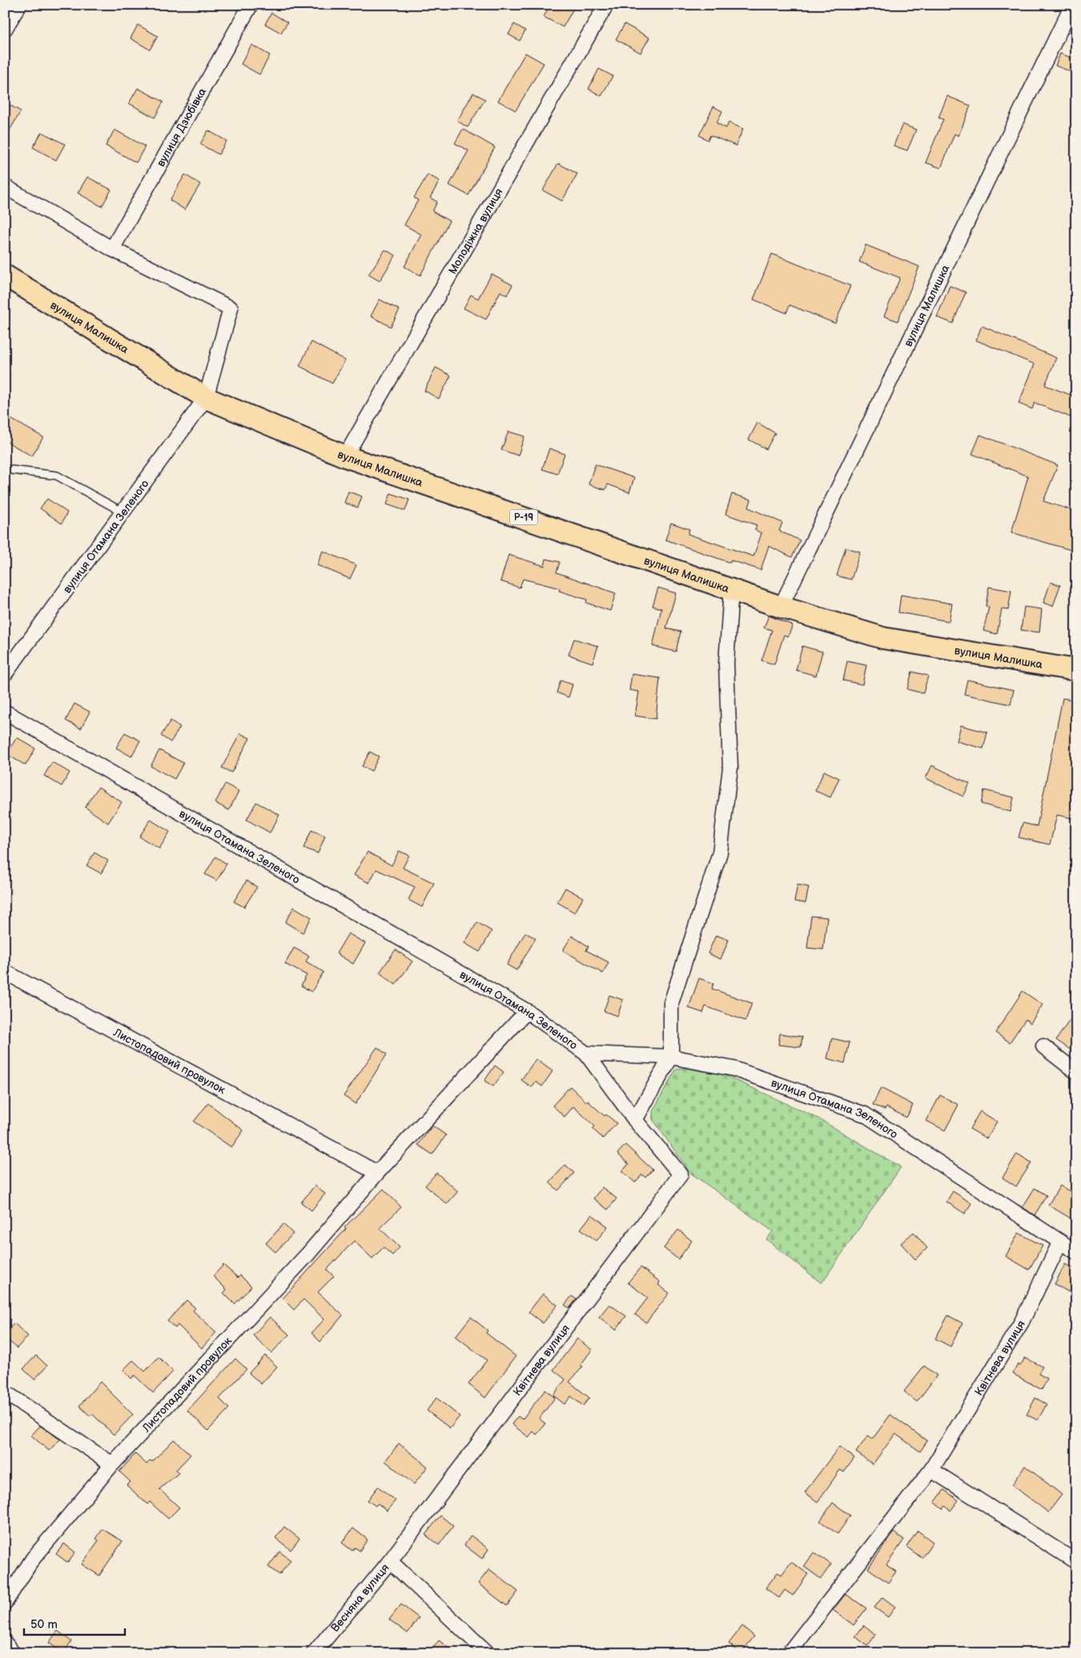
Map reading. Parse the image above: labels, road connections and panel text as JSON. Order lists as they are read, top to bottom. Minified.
{"streets":{"main road":["вулиця Малишка","Р-19"],"street":["вулиця Дзюбівка","Молодіжна вулиця","вулиця Отамана Зеленого","Листопадовий провулок","Квітнева вулиця","Весняна вулиця"]},"crossings":[["Молодіжна вулиця","вулиця Малишка"],["вулиця Малишка","вулиця Отамана Зеленого"],["вулиця Отамана Зеленого","Листопадовий провулок"],["вулиця Отамана Зеленого","Квітнева вулиця"],["Квітнева вулиця","Весняна вулиця"]],"scale_bar":"50 m"}
